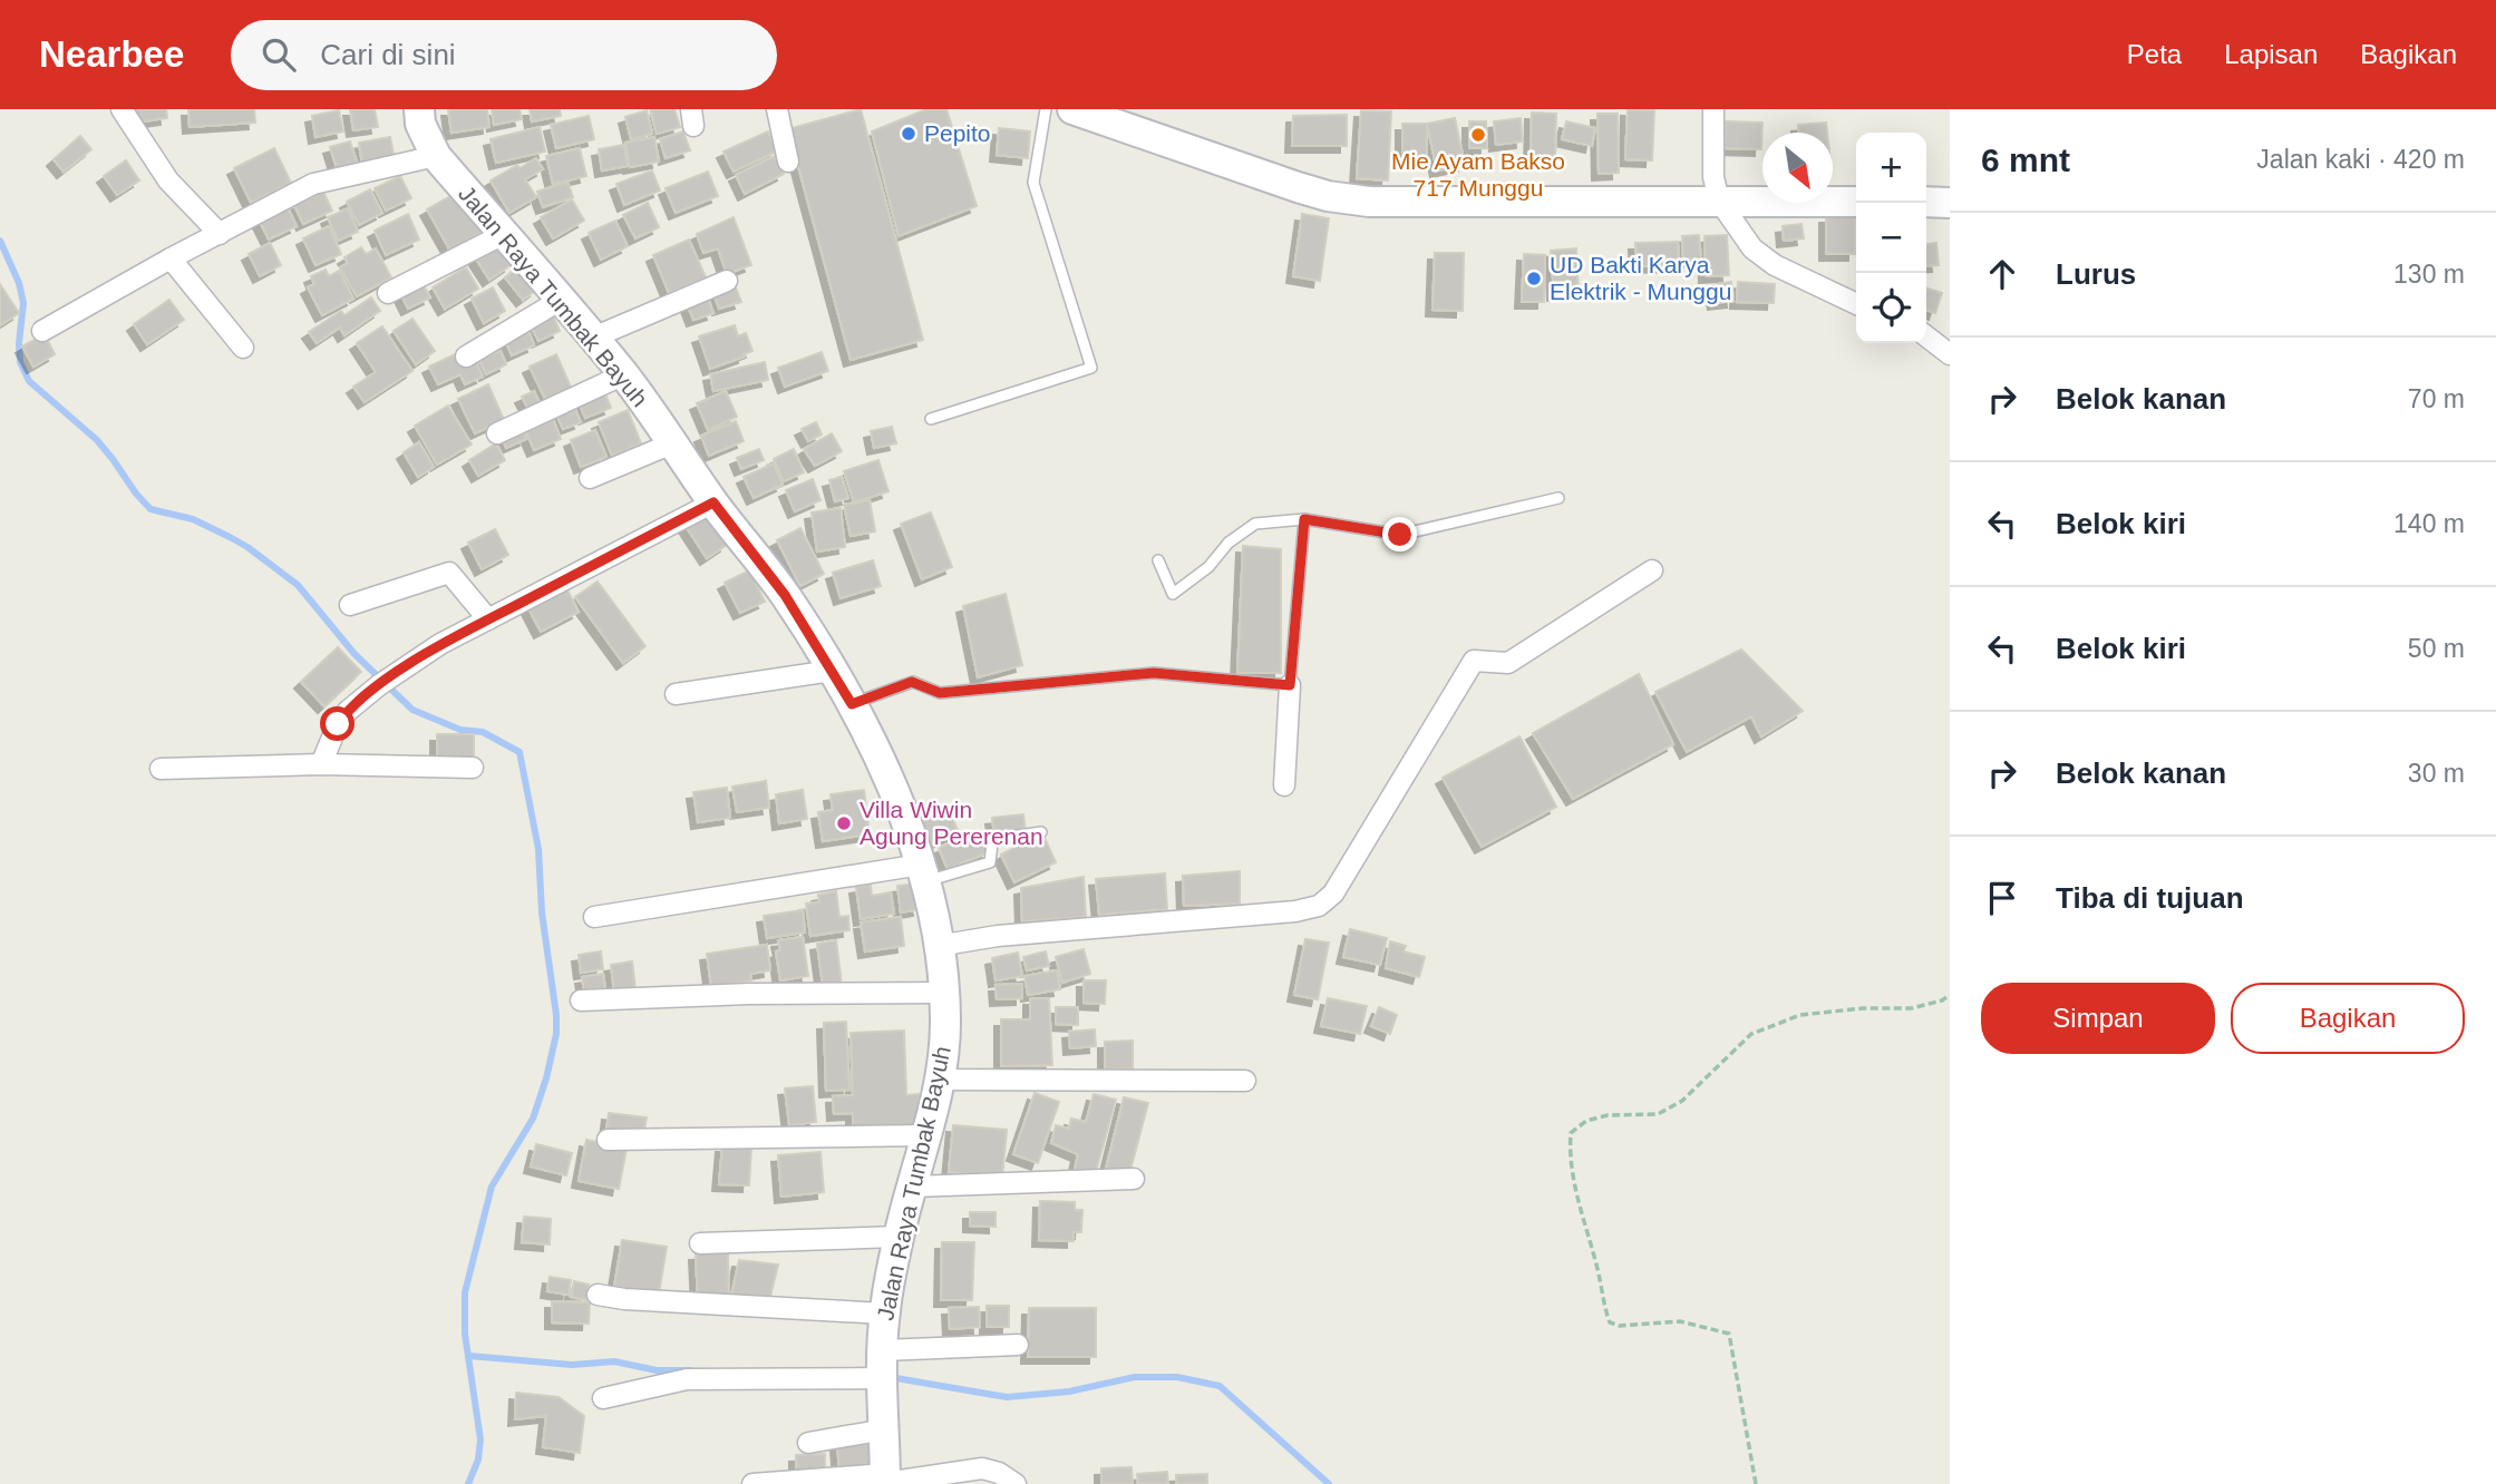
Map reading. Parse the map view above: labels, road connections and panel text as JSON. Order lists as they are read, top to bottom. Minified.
{"streets":{"street":["Jalan Raya Tumbak Bayuh"]},"places":["Pepito","Mie Ayam Bakso 717 Munggu","UD Bakti Karya Elektrik - Munggu","Villa Wiwin Agung Pererenan"],"north":"bottom right","page":{"header":"Nearbee","search":"Cari di sini","nav":["Peta","Lapisan","Bagikan"],"heading":["6 mnt","Jalan kaki · 420 m"],"map_buttons":["+","−"],"list":[["Lurus","130 m"],["Belok kanan","70 m"],["Belok kiri","140 m"],["Belok kiri","50 m"],["Belok kanan","30 m"],"Tiba di tujuan"],"buttons":["Simpan","Bagikan"]}}
